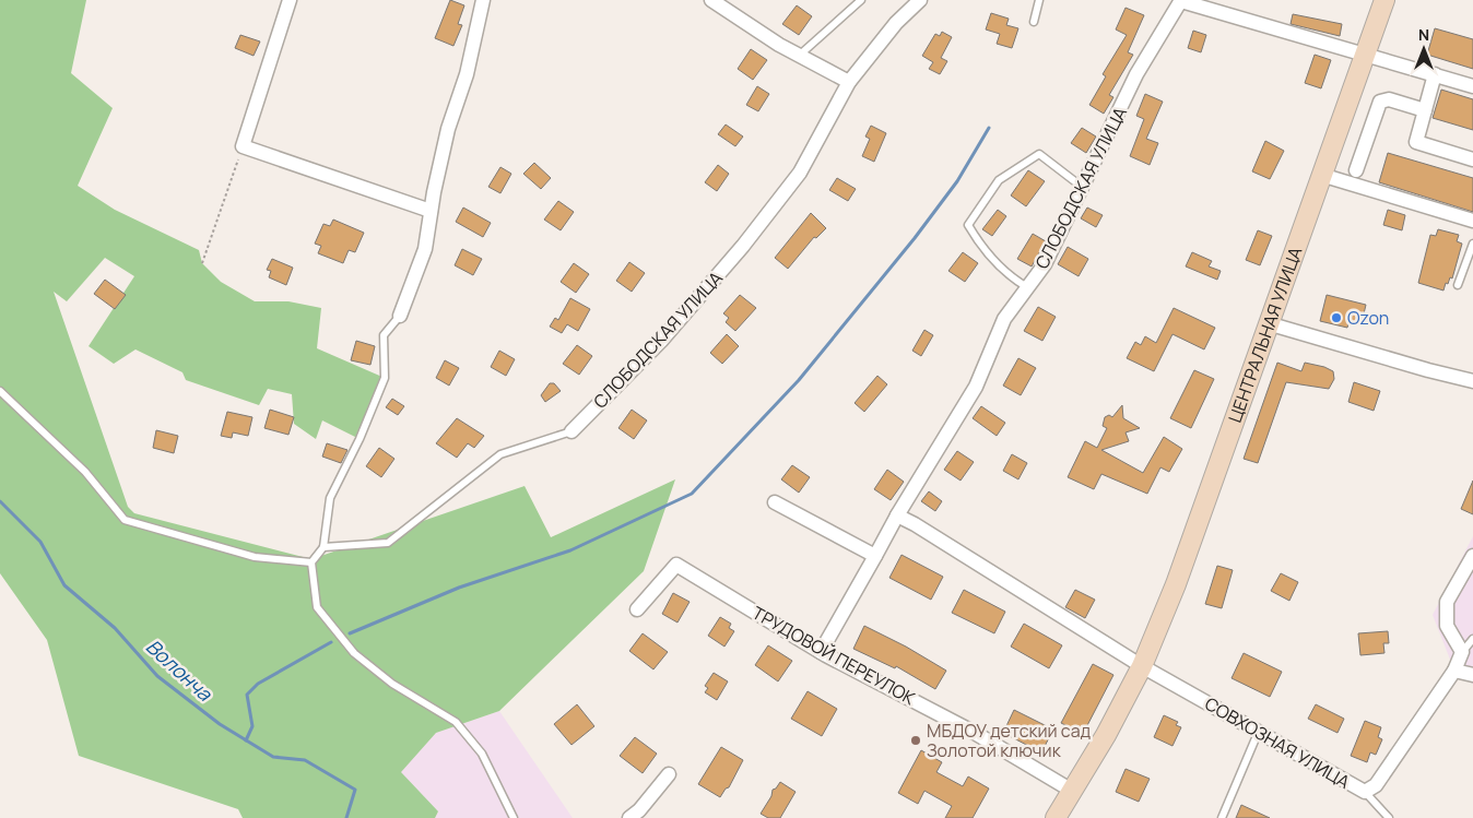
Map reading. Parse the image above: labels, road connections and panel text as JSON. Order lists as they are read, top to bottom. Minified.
{"streets":{"street":["СЛОБОДСКАЯ УЛИЦА","ЦЕНТРАЛЬНАЯ УЛИЦА","ТРУДОВОЙ ПЕРЕУЛОК","СОВХОЗНАЯ УЛИЦА"]},"crossings":[["ЦЕНТРАЛЬНАЯ УЛИЦА","ТРУДОВОЙ ПЕРЕУЛОК"],["ЦЕНТРАЛЬНАЯ УЛИЦА","СОВХОЗНАЯ УЛИЦА"]],"water":["Волонча"],"places":["Ozon","МБДОУ детский сад Золотой ключик"],"north":"top"}
